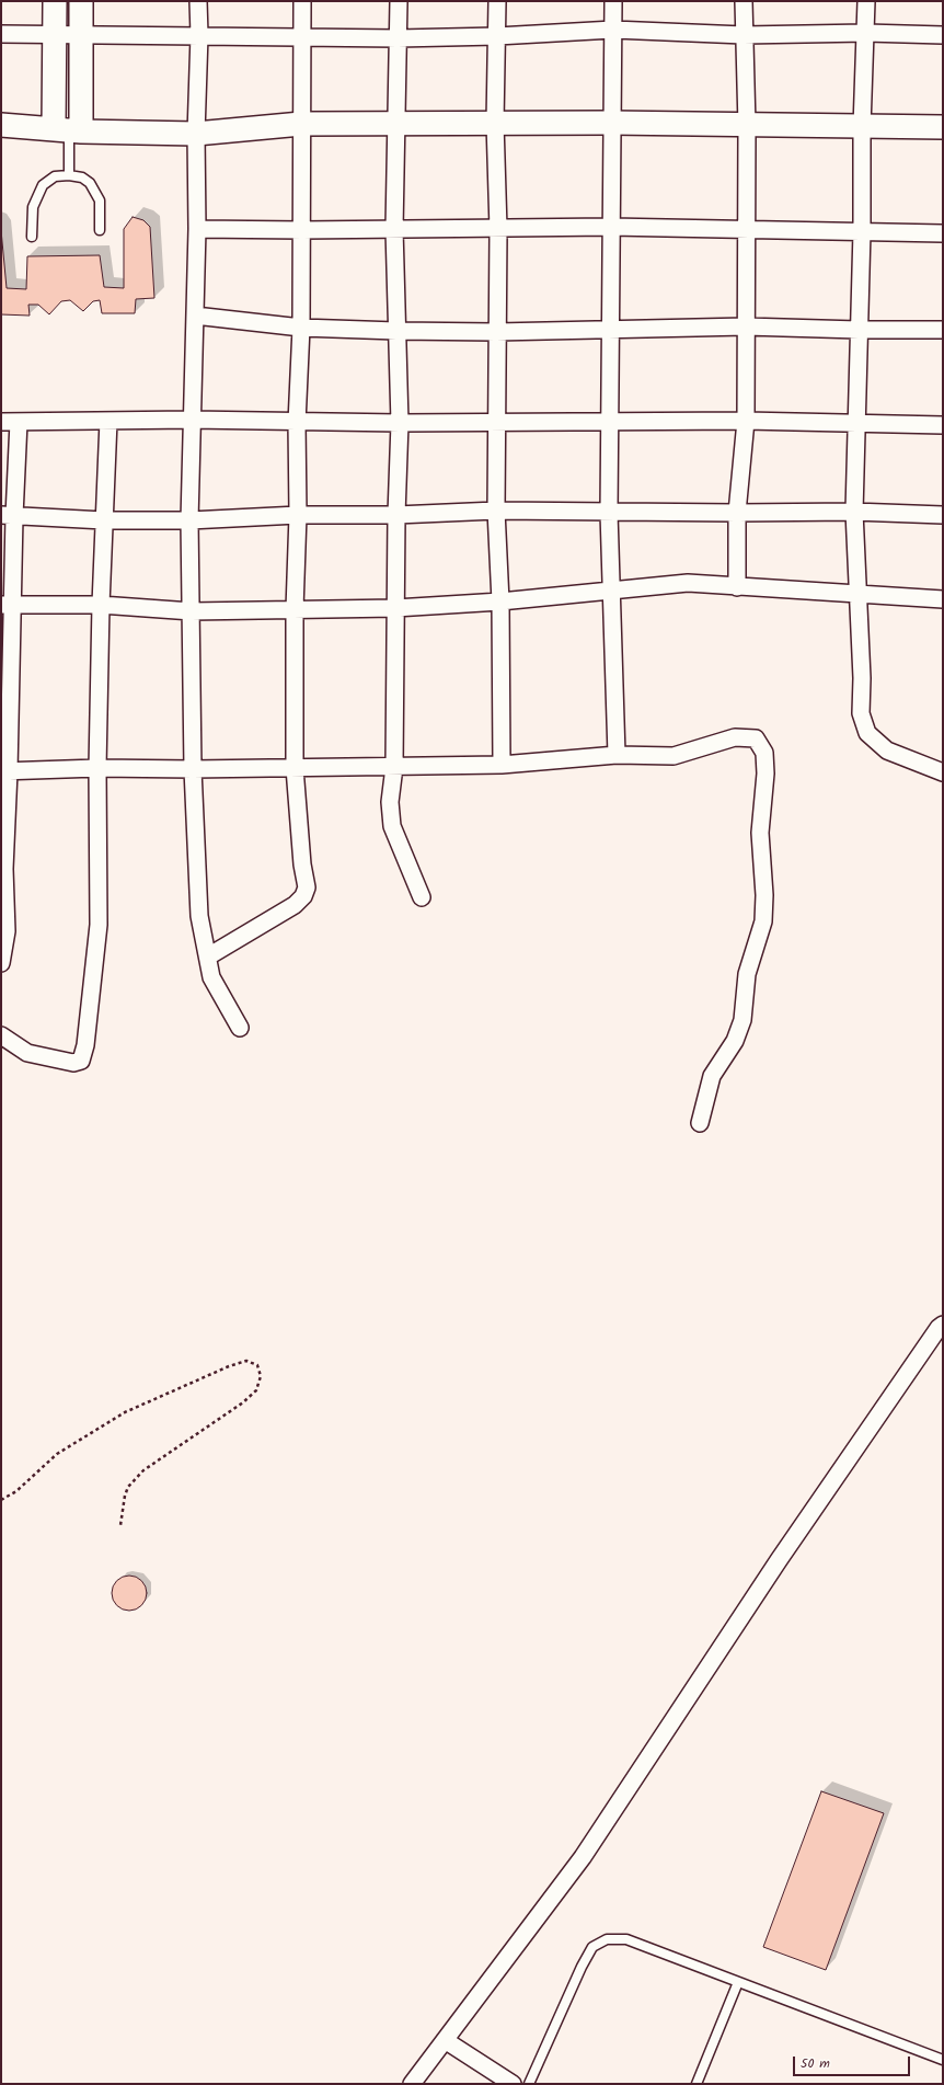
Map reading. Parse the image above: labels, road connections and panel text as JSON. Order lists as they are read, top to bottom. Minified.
{"scale_bar":"50 m"}
